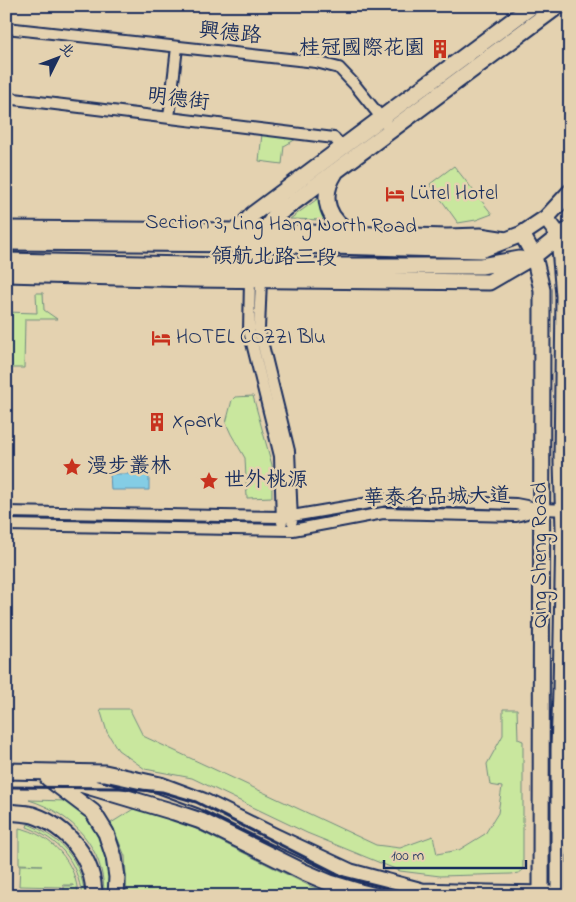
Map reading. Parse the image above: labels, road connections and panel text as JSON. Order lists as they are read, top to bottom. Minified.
{"streets":{"street":["興德路","明德街","Section 3, Ling Hang North Road","領航北路三段","華泰名品城大道","Qing Sheng Road"]},"crossings":[["Section 3, Ling Hang North Road","領航北路三段"],["Section 3, Ling Hang North Road","Qing Sheng Road"],["華泰名品城大道","Qing Sheng Road"]],"places":{"building":["桂冠國際花園","Xpark"],"hotel":["Lütel Hotel","HOTEL COZZI Blu"],"place":["漫步叢林","世外桃源"]},"scale_bar":"100 m","north":"top right"}
